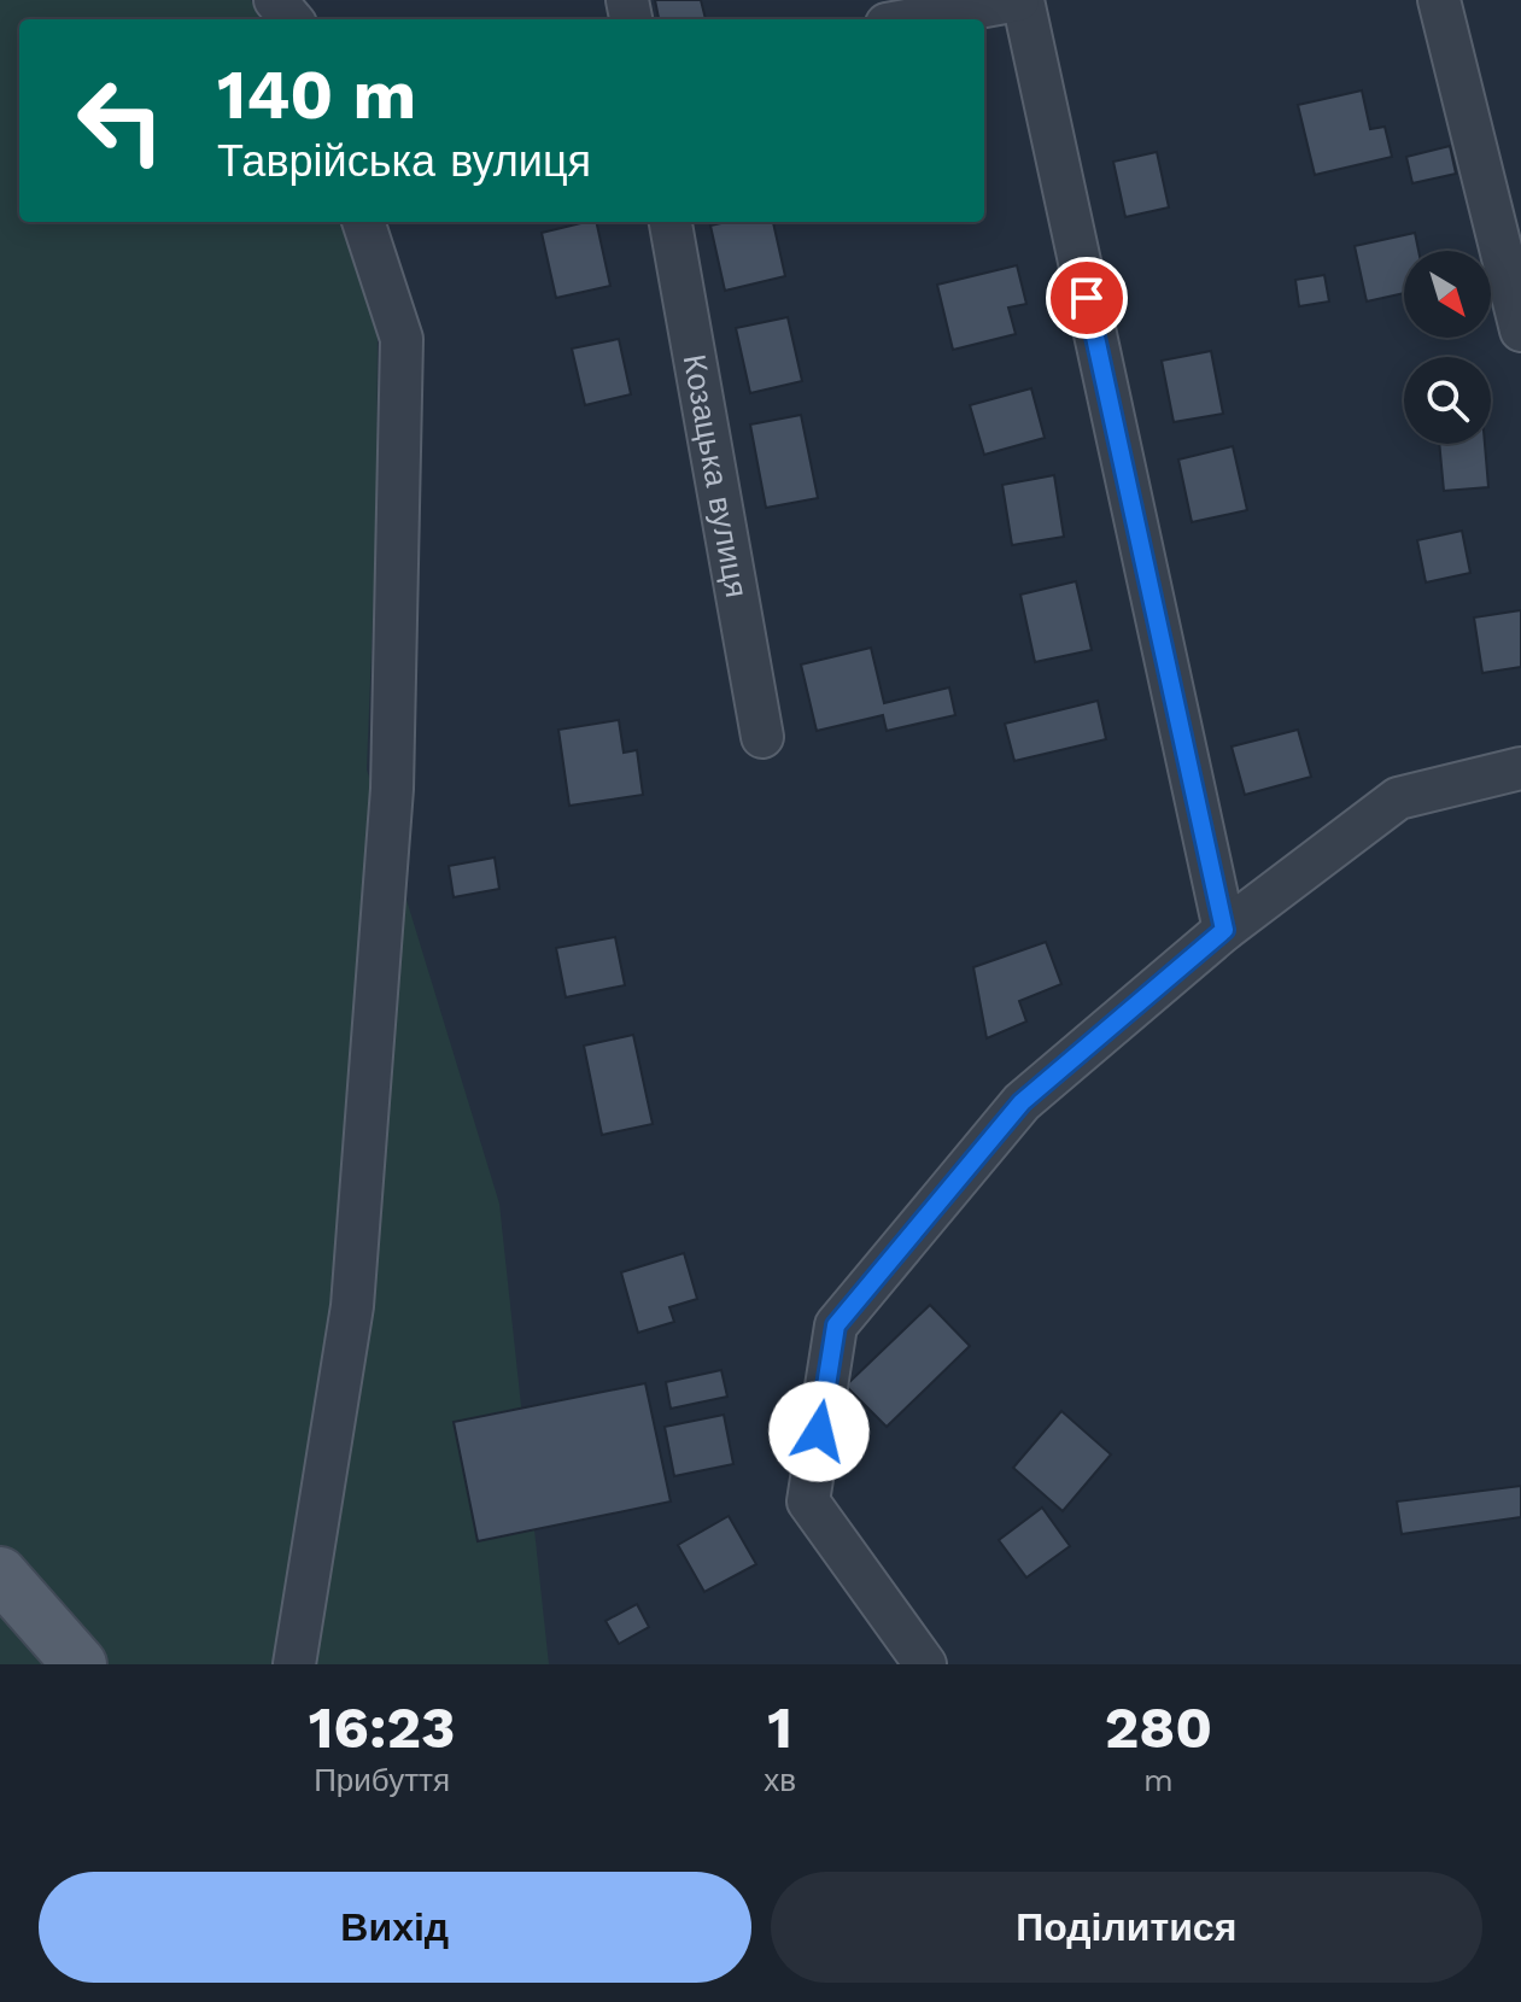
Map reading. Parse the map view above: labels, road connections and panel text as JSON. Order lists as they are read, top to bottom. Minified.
{"streets":{"street":["Козацька вулиця"]},"north":"bottom right","page":{"turn":["140 m","Таврійська вулиця"],"eta":["16:23","Прибуття","1","хв","280","m"],"buttons":["Вихід","Поділитися"]}}
